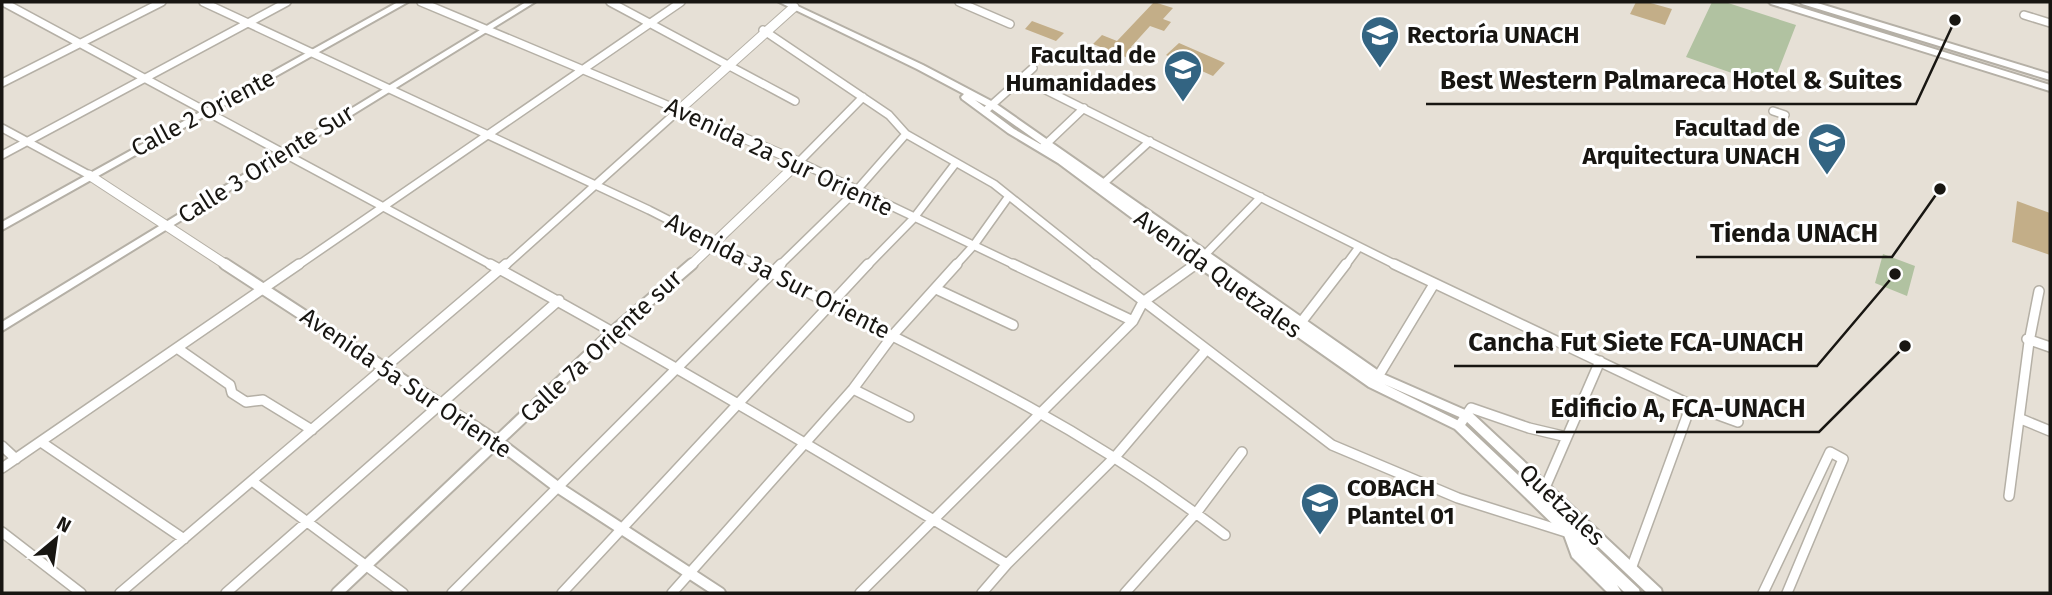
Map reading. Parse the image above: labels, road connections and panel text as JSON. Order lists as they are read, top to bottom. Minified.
{"streets":{"main road":["Calle 2 Oriente","Calle 3 Oriente Sur","Avenida Quetzales","Quetzales"],"street":["Avenida 2a Sur Oriente","Avenida 3a Sur Oriente","Calle 7a Oriente sur","Avenida 5a Sur Oriente"]},"crossings":[["Calle 2 Oriente","Avenida 3a Sur Oriente"],["Calle 2 Oriente","Avenida 5a Sur Oriente"],["Avenida 2a Sur Oriente","Calle 3 Oriente Sur"],["Avenida 2a Sur Oriente","Calle 7a Oriente sur"],["Calle 3 Oriente Sur","Avenida 3a Sur Oriente"],["Calle 3 Oriente Sur","Avenida 5a Sur Oriente"],["Avenida Quetzales","Quetzales"],["Avenida 3a Sur Oriente","Calle 7a Oriente sur"],["Calle 7a Oriente sur","Avenida 5a Sur Oriente"]],"places":{"other":["Best Western Palmareca Hotel & Suites","Tienda UNACH","Cancha Fut Siete FCA-UNACH","Edificio A, FCA-UNACH"],"school or university":["Rectoría UNACH","Facultad de Humanidades","Facultad de Arquitectura UNACH","COBACH Plantel 01"]},"north":"top right"}
